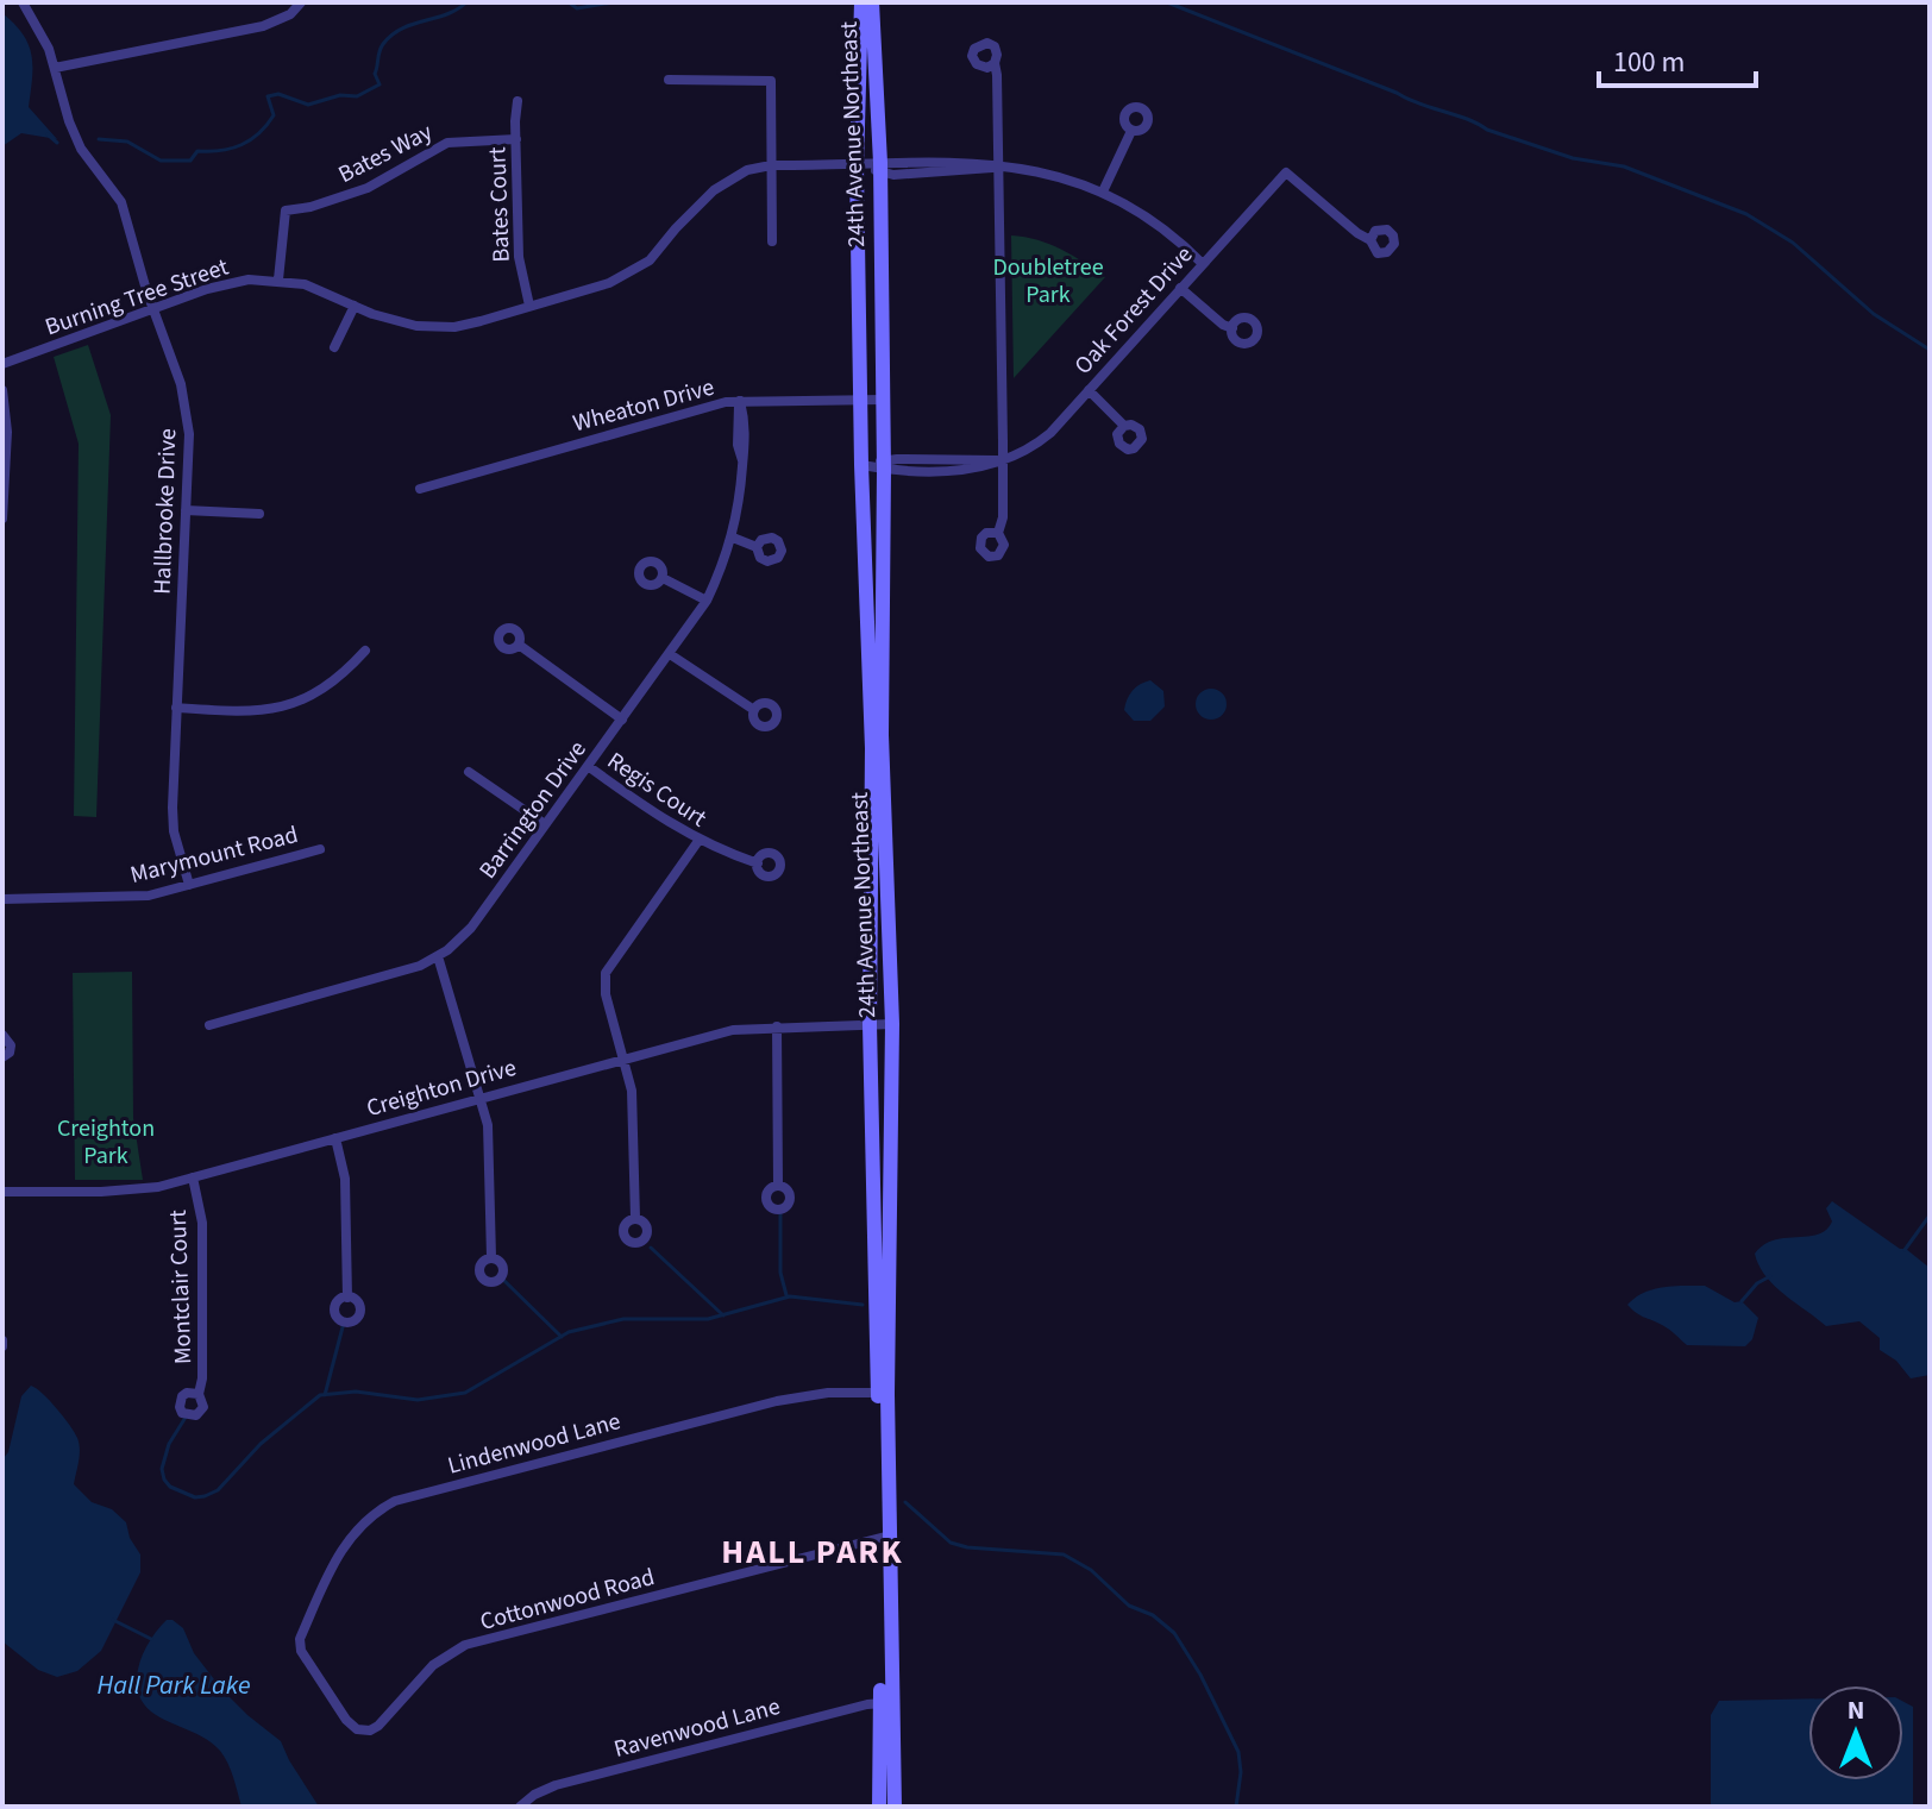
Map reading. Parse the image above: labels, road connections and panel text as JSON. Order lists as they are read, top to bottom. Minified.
{"streets":{"street":["24th Avenue Northeast","Bates Way","Bates Court","Burning Tree Street","Oak Forest Drive","Wheaton Drive","Hallbrooke Drive","Regis Court","Barrington Drive","Marymount Road","Creighton Drive","Montclair Court","Lindenwood Lane","Cottonwood Road","Ravenwood Lane"]},"crossings":[["24th Avenue Northeast","Burning Tree Street"],["24th Avenue Northeast","Oak Forest Drive"],["24th Avenue Northeast","Wheaton Drive"],["24th Avenue Northeast","Creighton Drive"],["24th Avenue Northeast","Lindenwood Lane"],["24th Avenue Northeast","Cottonwood Road"],["24th Avenue Northeast","Ravenwood Lane"],["Bates Way","Bates Court"],["Bates Way","Burning Tree Street"],["Bates Court","Burning Tree Street"],["Burning Tree Street","Oak Forest Drive"],["Burning Tree Street","Hallbrooke Drive"],["Wheaton Drive","Barrington Drive"],["Hallbrooke Drive","Marymount Road"],["Regis Court","Barrington Drive"],["Creighton Drive","Montclair Court"],["Lindenwood Lane","Cottonwood Road"]],"districts":["HALL PARK"],"water":["Hall Park Lake"],"parks":["Doubletree Park","Creighton Park"],"scale_bar":"100 m","north":"top"}
